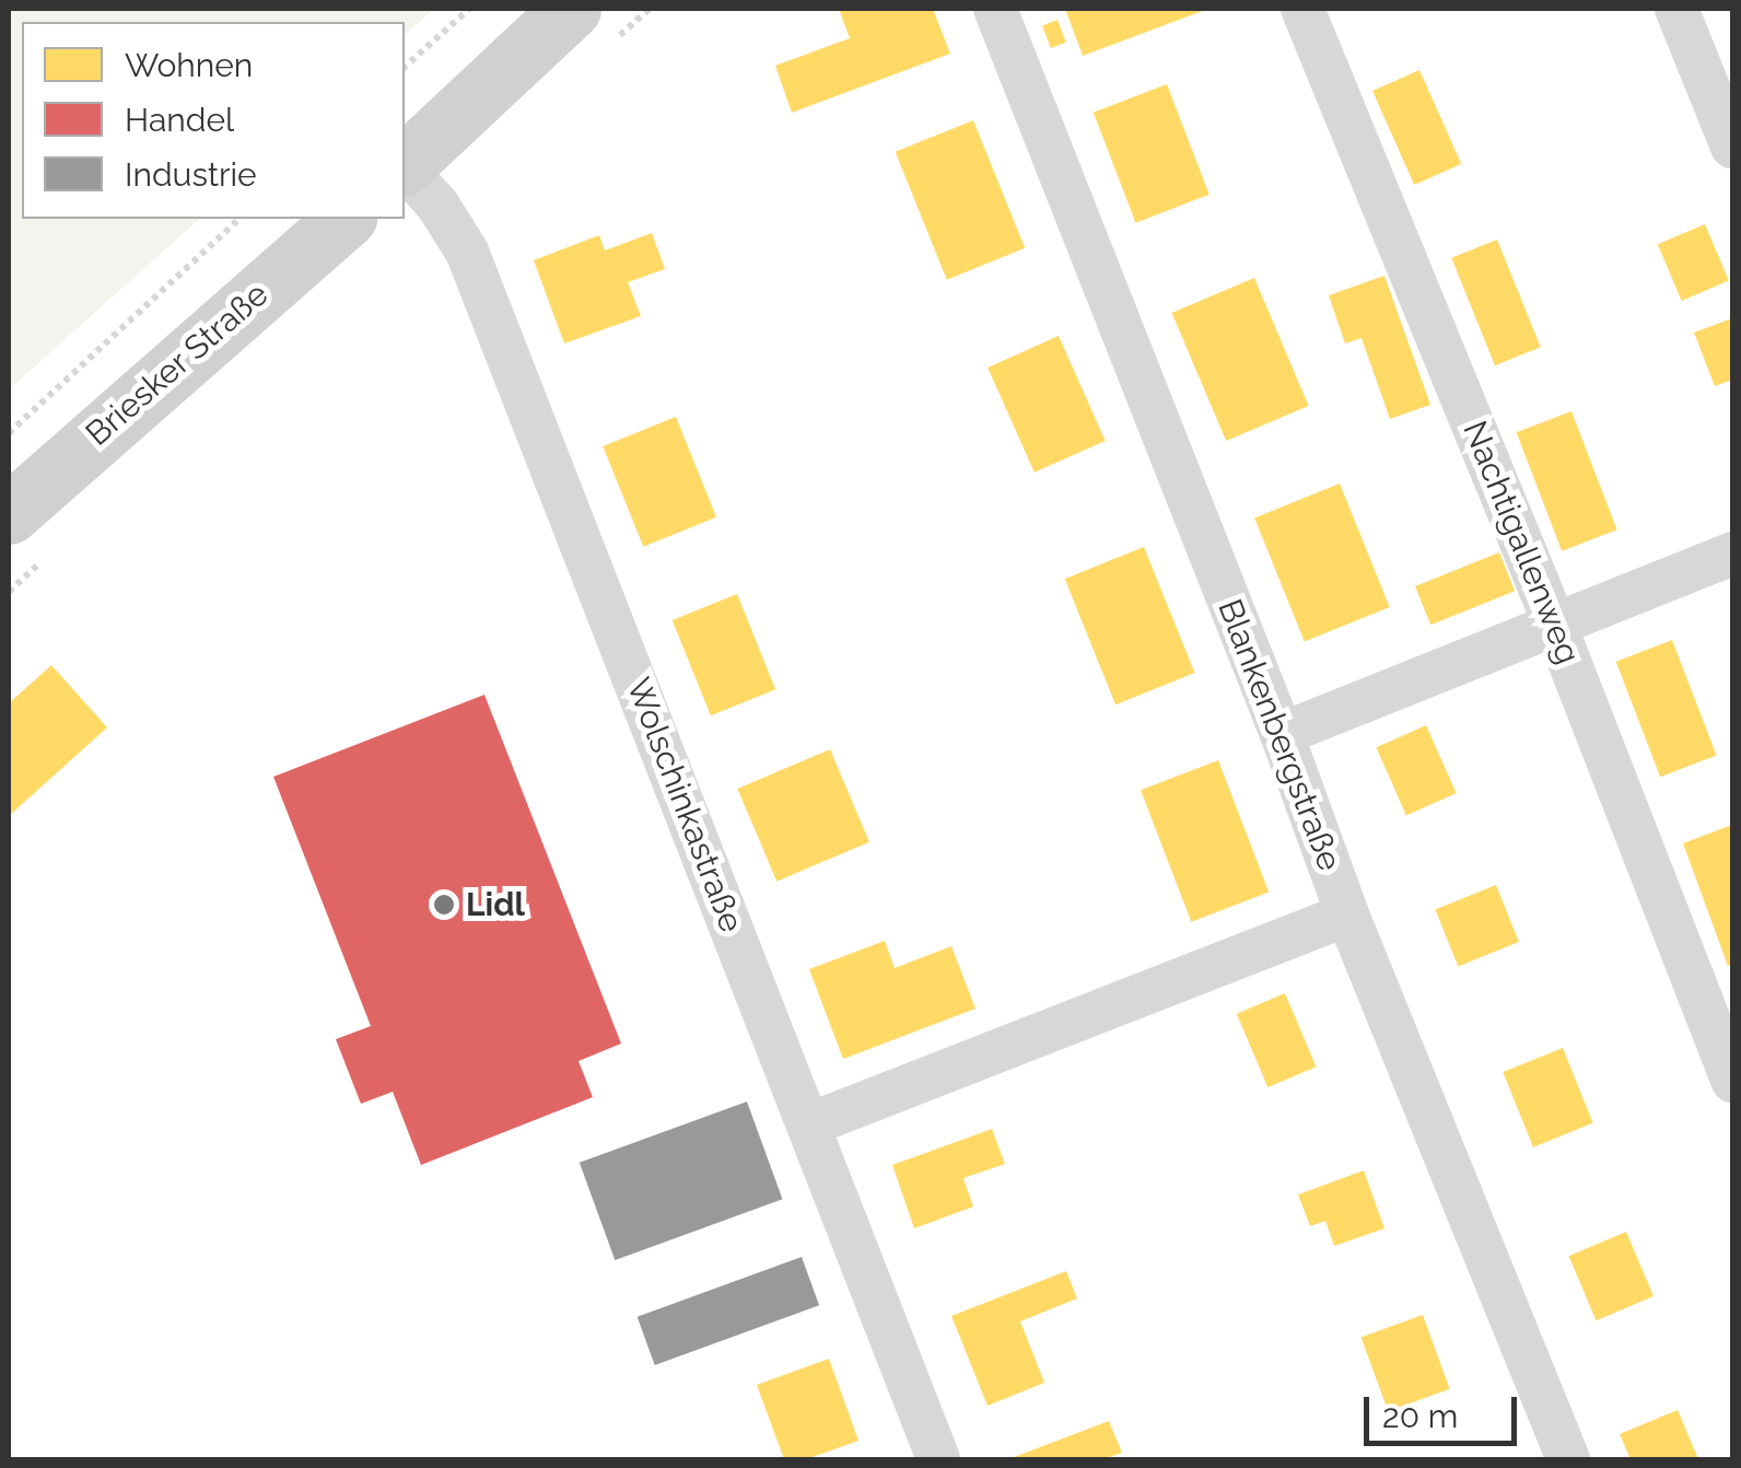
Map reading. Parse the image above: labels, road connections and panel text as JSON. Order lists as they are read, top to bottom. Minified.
{"streets":{"main road":["Briesker Straße"],"street":["Nachtigallenweg","Blankenbergstraße","Wolschinkastraße"]},"places":["Lidl"],"legend":["Wohnen","Handel","Industrie"],"scale_bar":"20 m"}
